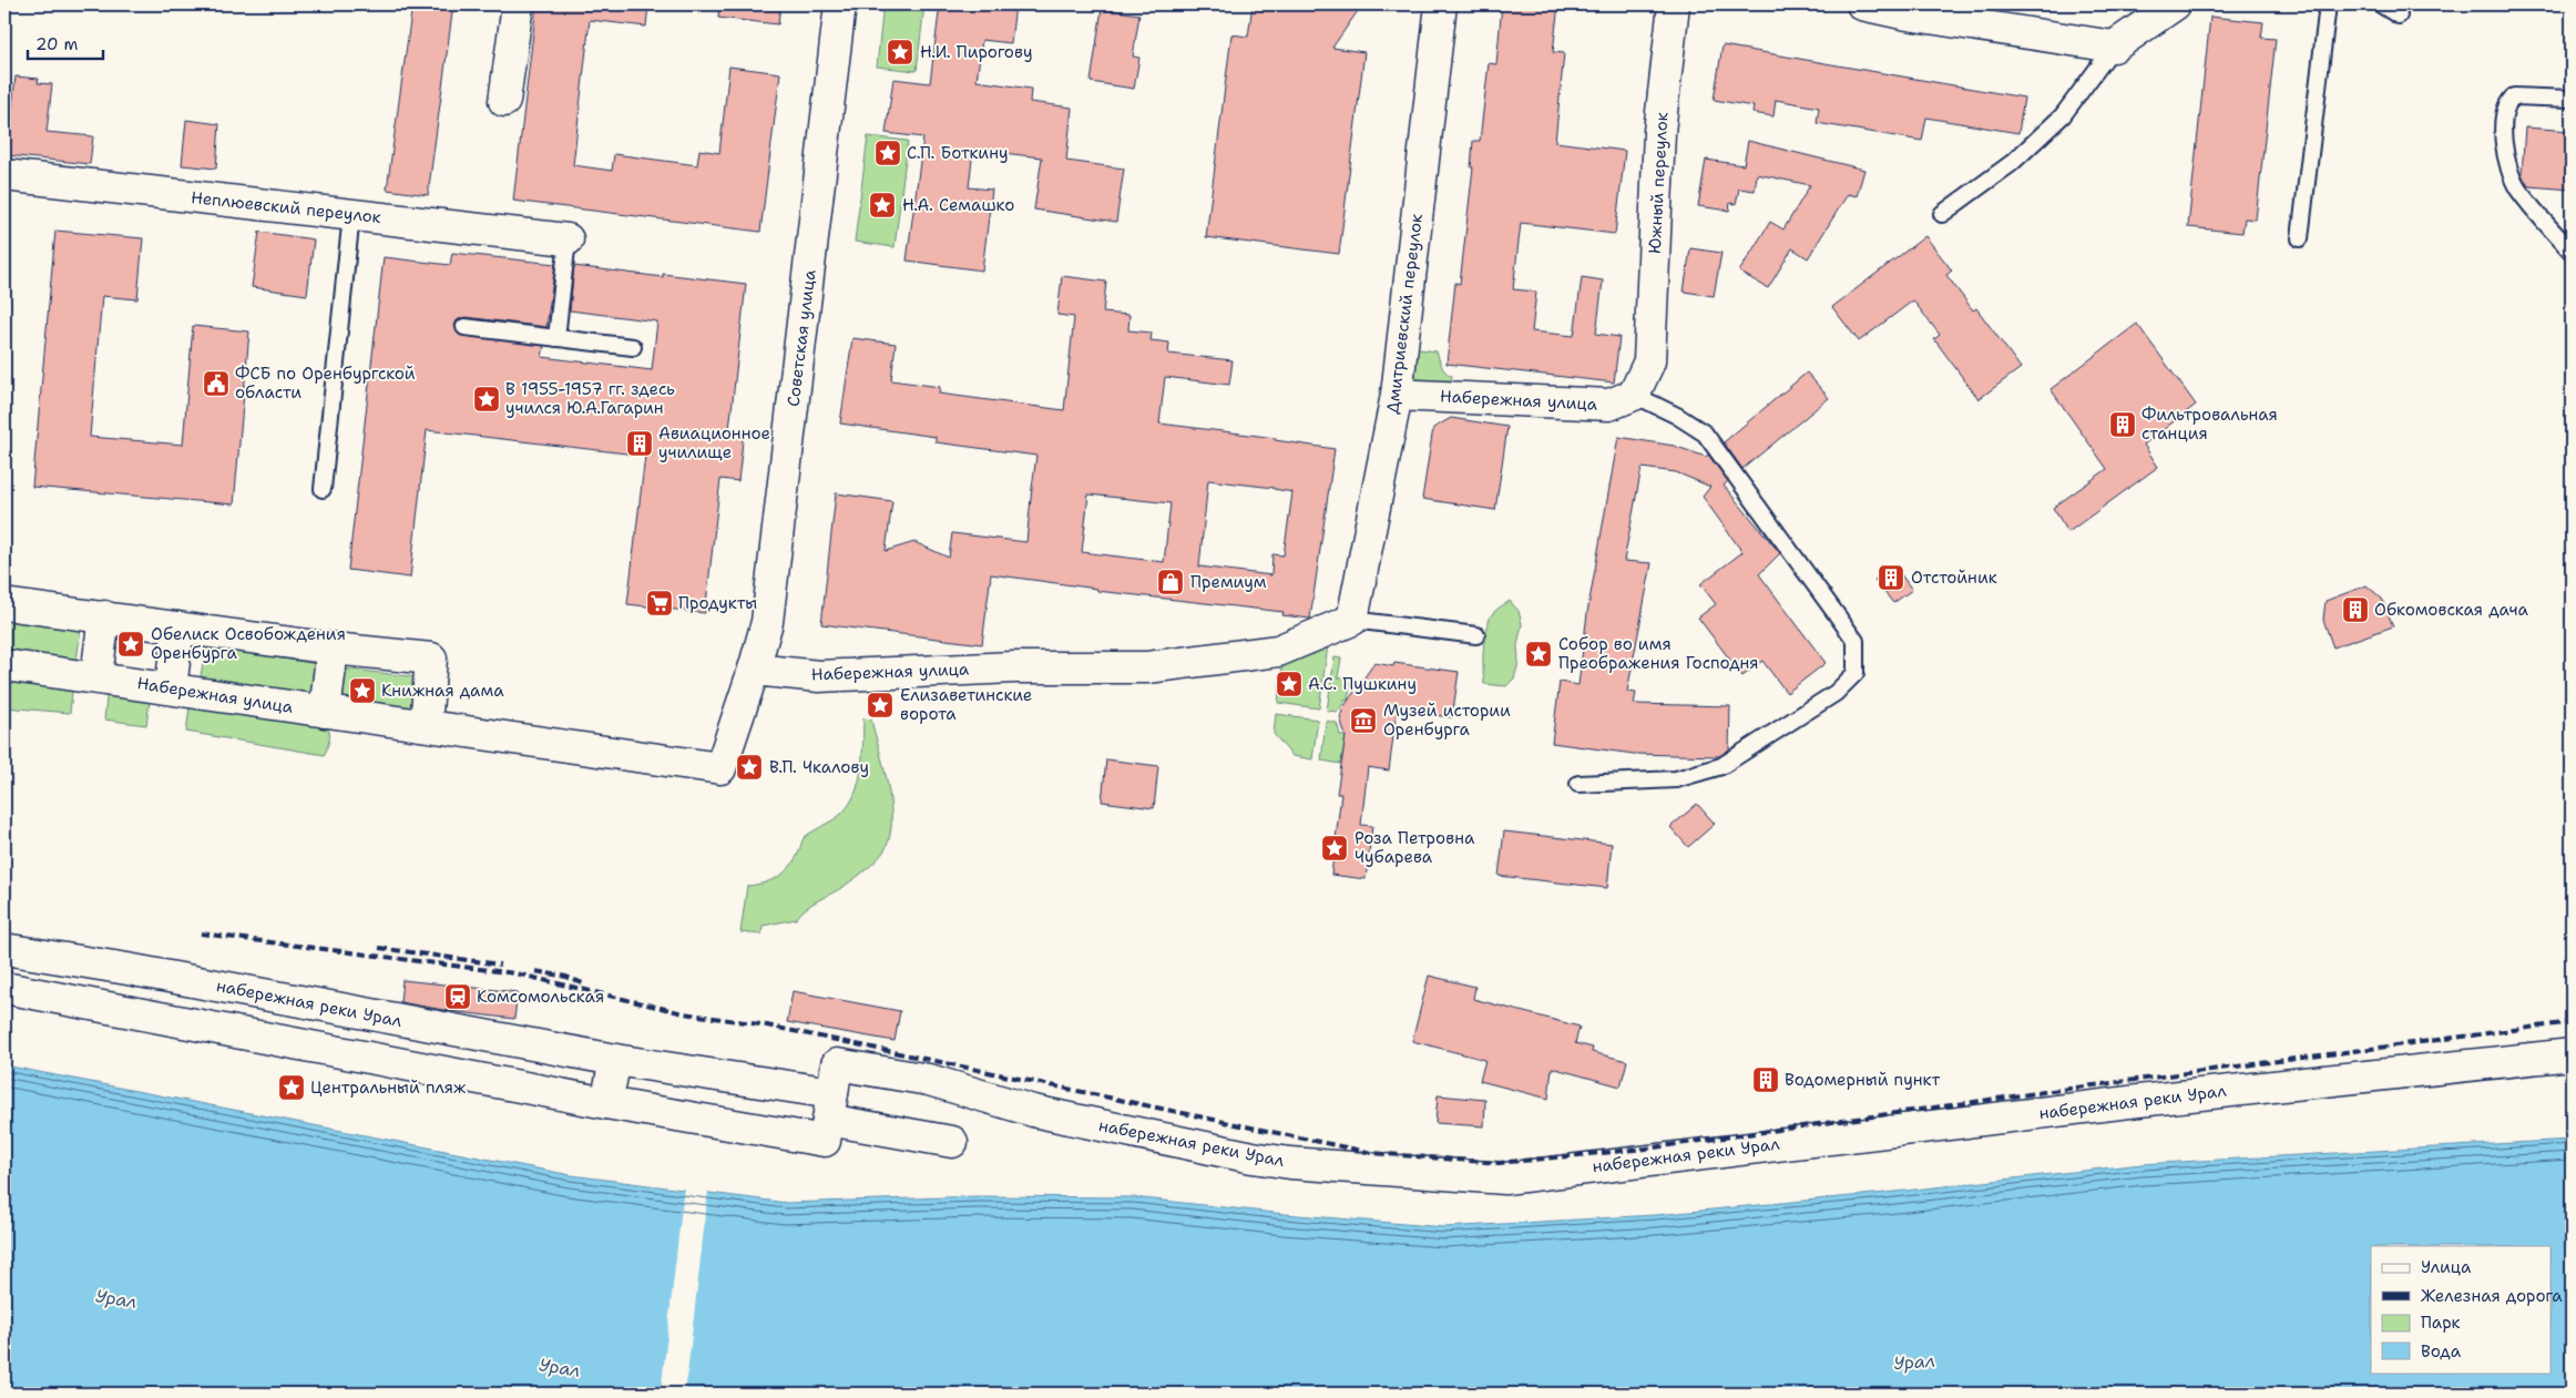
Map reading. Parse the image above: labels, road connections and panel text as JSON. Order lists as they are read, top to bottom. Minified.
{"streets":{"street":["Южный переулок","Неплюевский переулок","Дмитриевский переулок","Советская улица","Набережная улица","набережная реки Урал"]},"crossings":[["Южный переулок","Набережная улица"],["Дмитриевский переулок","Набережная улица"],["Советская улица","Набережная улица"]],"water":["Урал"],"places":{"place":["Н.И. Пирогову","С.П. Боткину","Н.А. Семашко","В 1955-1957 гг. здесь учился Ю.А.Гагарин","Обелиск Освобождения Оренбурга","Собор во имя Преображения Господня","А.С. Пушкину","Книжная дама","Елизаветинские ворота","В.П. Чкалову","Роза Петровна Чубарева","Центральный пляж"],"public building":["ФСБ по Оренбургской области"],"building":["Фильтровальная станция","Авиационное училище","Отстойник","Обкомовская дача","Водомерный пункт"],"shop":["Премиум"],"supermarket":["Продукты"],"museum":["Музей истории Оренбурга"],"station":["Комсомольская"]},"legend":["Улица","Железная дорога","Парк","Вода"],"scale_bar":"20 m"}
